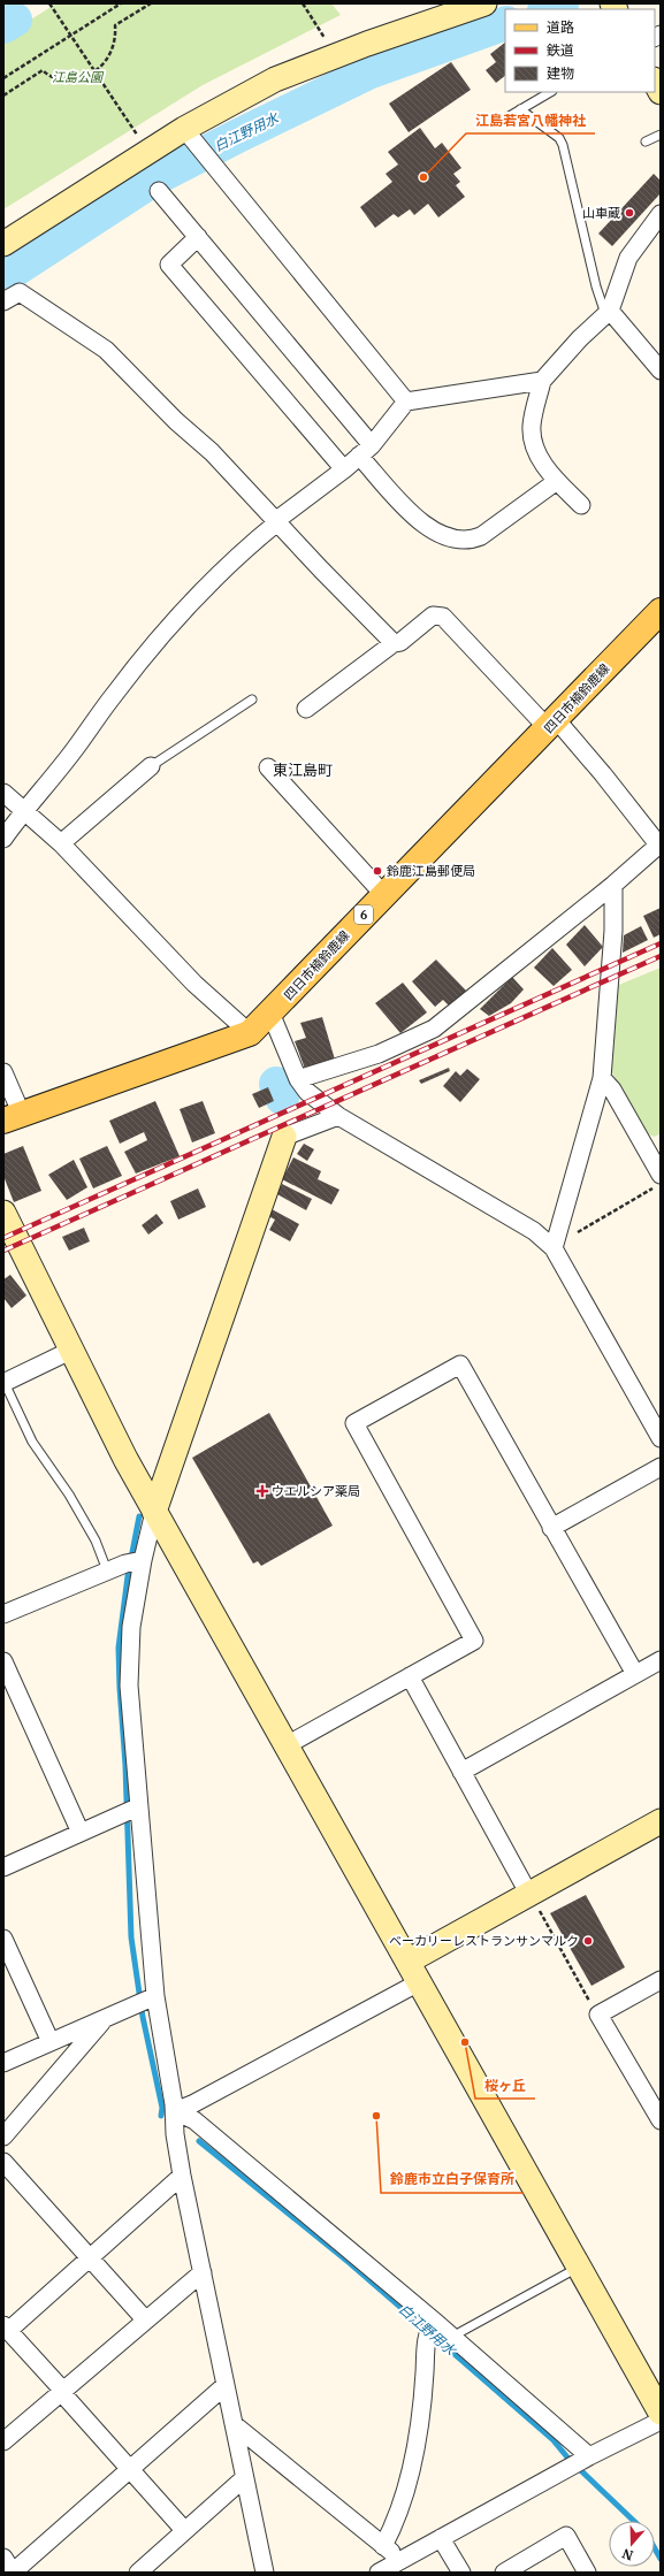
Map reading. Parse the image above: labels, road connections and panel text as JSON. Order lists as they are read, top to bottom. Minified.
{"streets":{"main road":["四日市楠鈴鹿線","6"]},"districts":["東江島町"],"water":["白江野用水"],"parks":["江島公園"],"places":{"other":["江島若宮八幡神社","山車蔵","鈴鹿江島郵便局","ベーカリーレストランサンマルク","桜ヶ丘","鈴鹿市立白子保育所"],"health":["ウエルシア薬局"]},"legend":["道路","鉄道","建物"],"north":"bottom"}
